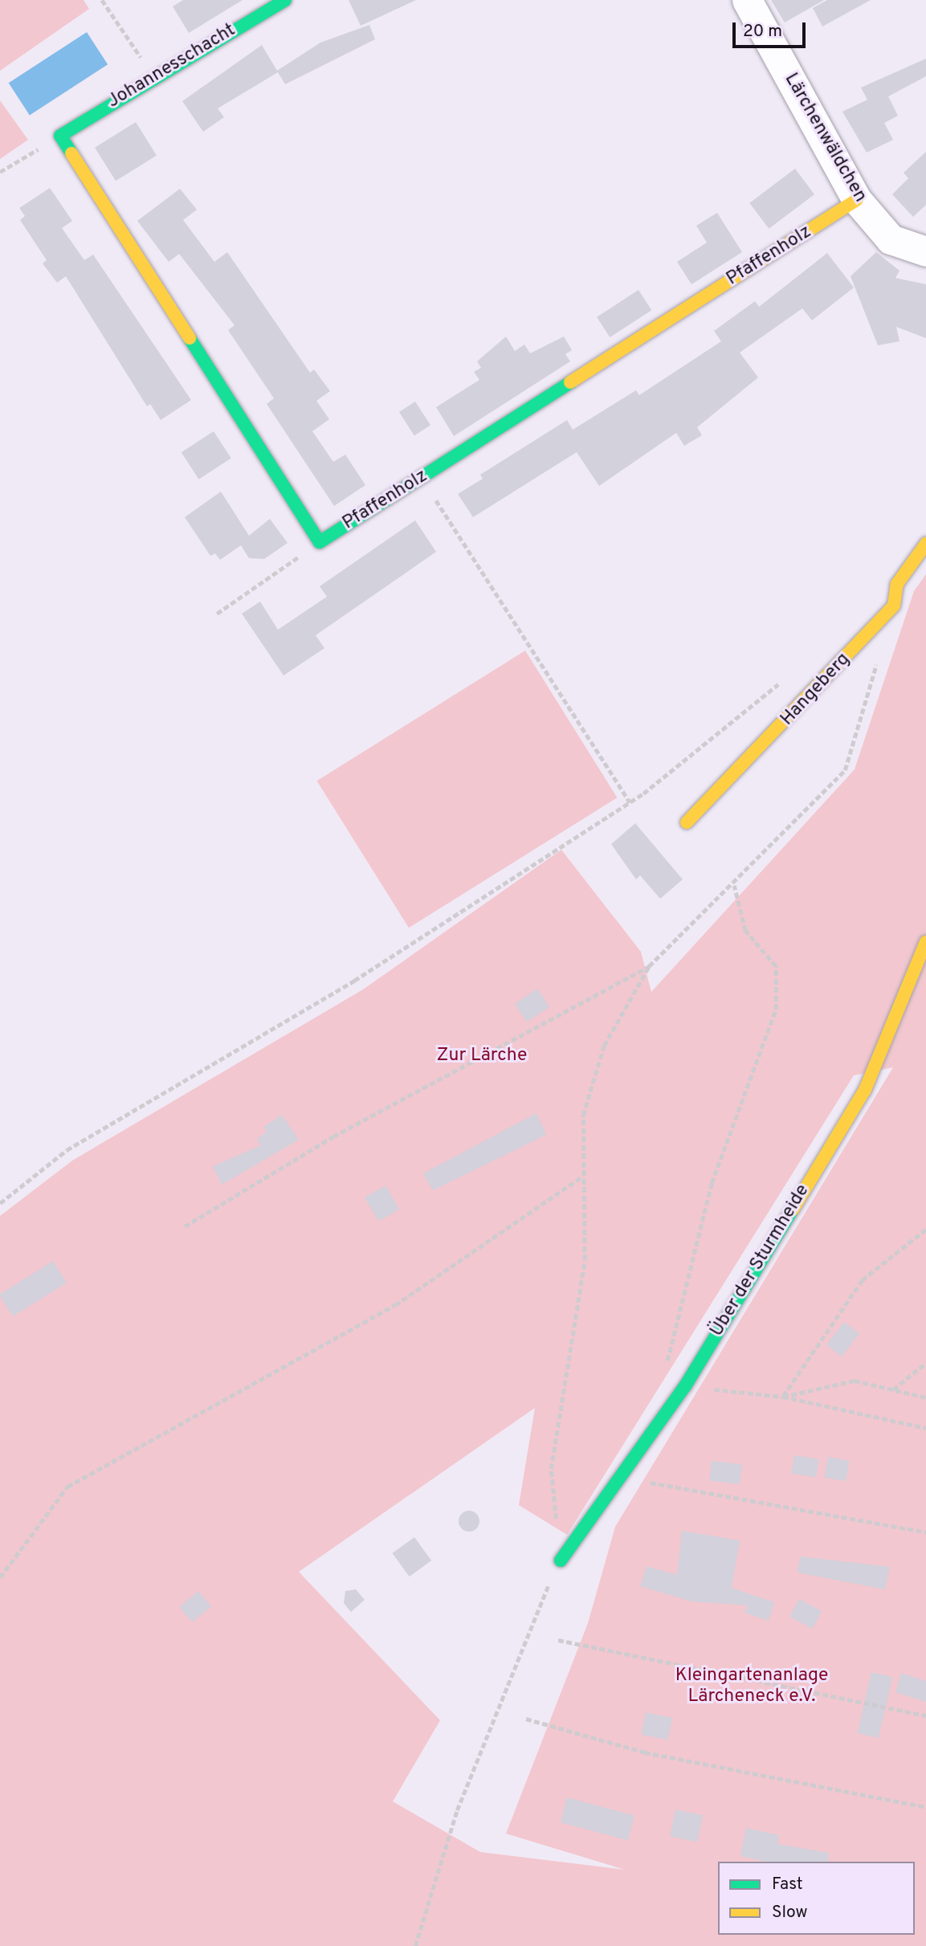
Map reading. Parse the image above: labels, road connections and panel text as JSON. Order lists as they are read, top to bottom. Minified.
{"streets":{"street":["Johannesschacht","Lärchenwäldchen","Pfaffenholz","Hangeberg","Über der Sturmheide"]},"crossings":[["Lärchenwäldchen","Pfaffenholz"]],"parks":["Zur Lärche","Kleingartenanlage Lärcheneck e.V."],"legend":["Fast","Slow"],"scale_bar":"20 m"}
